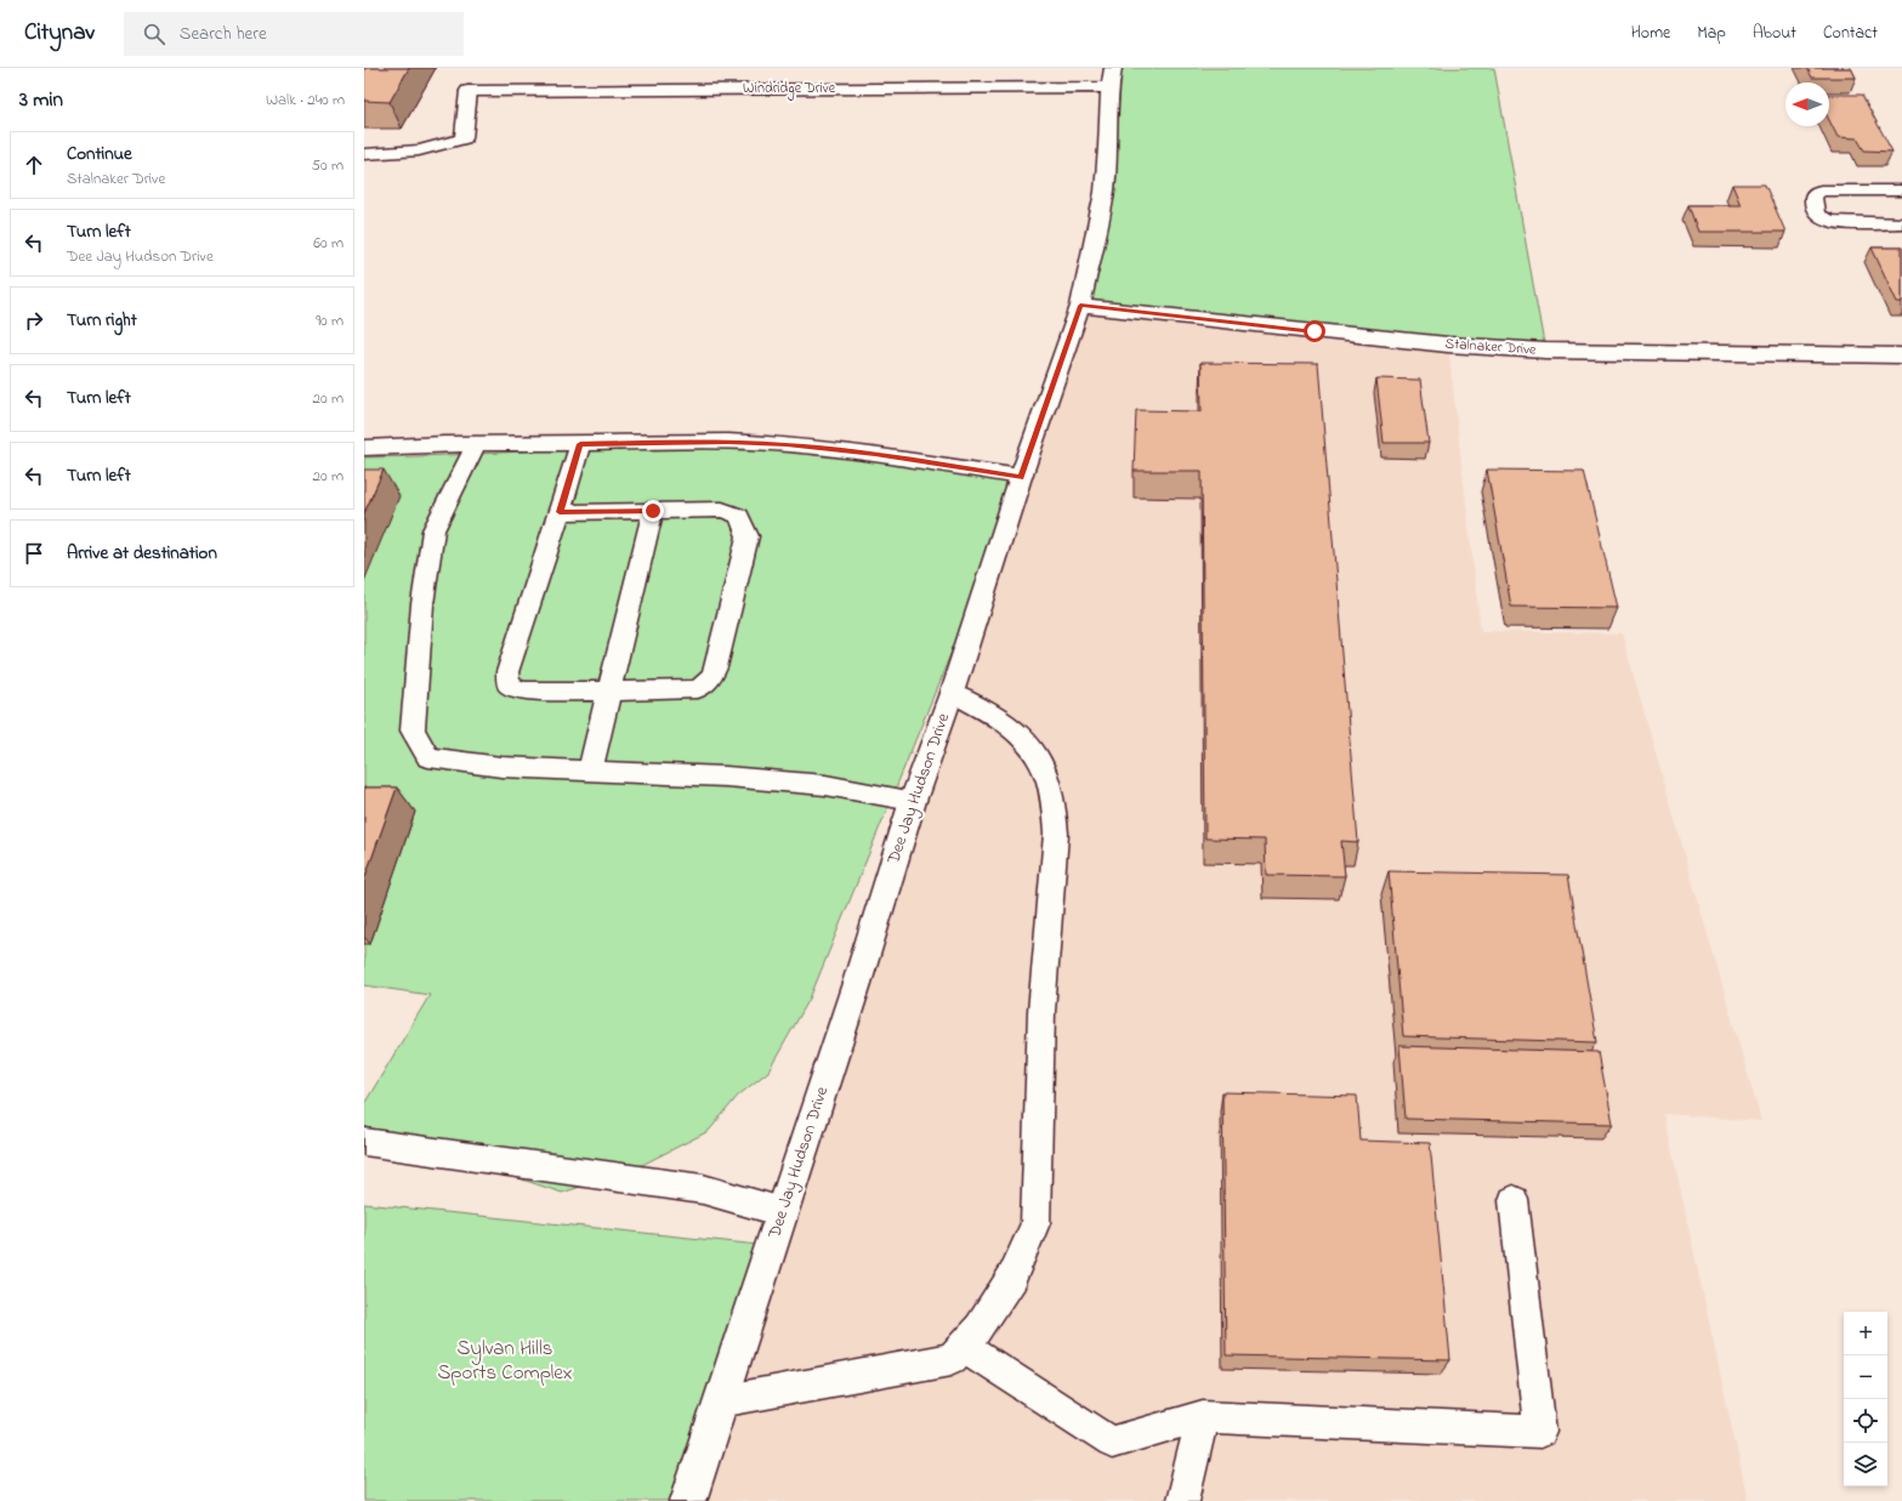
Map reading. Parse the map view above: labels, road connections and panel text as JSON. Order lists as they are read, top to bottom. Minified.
{"streets":{"street":["Windridge Drive","Stalnaker Drive","Dee Jay Hudson Drive"]},"crossings":[["Windridge Drive","Dee Jay Hudson Drive"],["Stalnaker Drive","Dee Jay Hudson Drive"]],"parks":["Sylvan Hills Sports Complex"],"north":"left","page":{"header":"Citynav","search":"Search here","nav":["Home","Map","About","Contact"],"heading":["3 min","Walk · 240 m"],"list":[["Continue","Stalnaker Drive","50 m"],["Turn left","Dee Jay Hudson Drive","60 m"],["Turn right","90 m"],["Turn left","20 m"],["Turn left","20 m"],"Arrive at destination"],"map_buttons":["+","−"]}}
